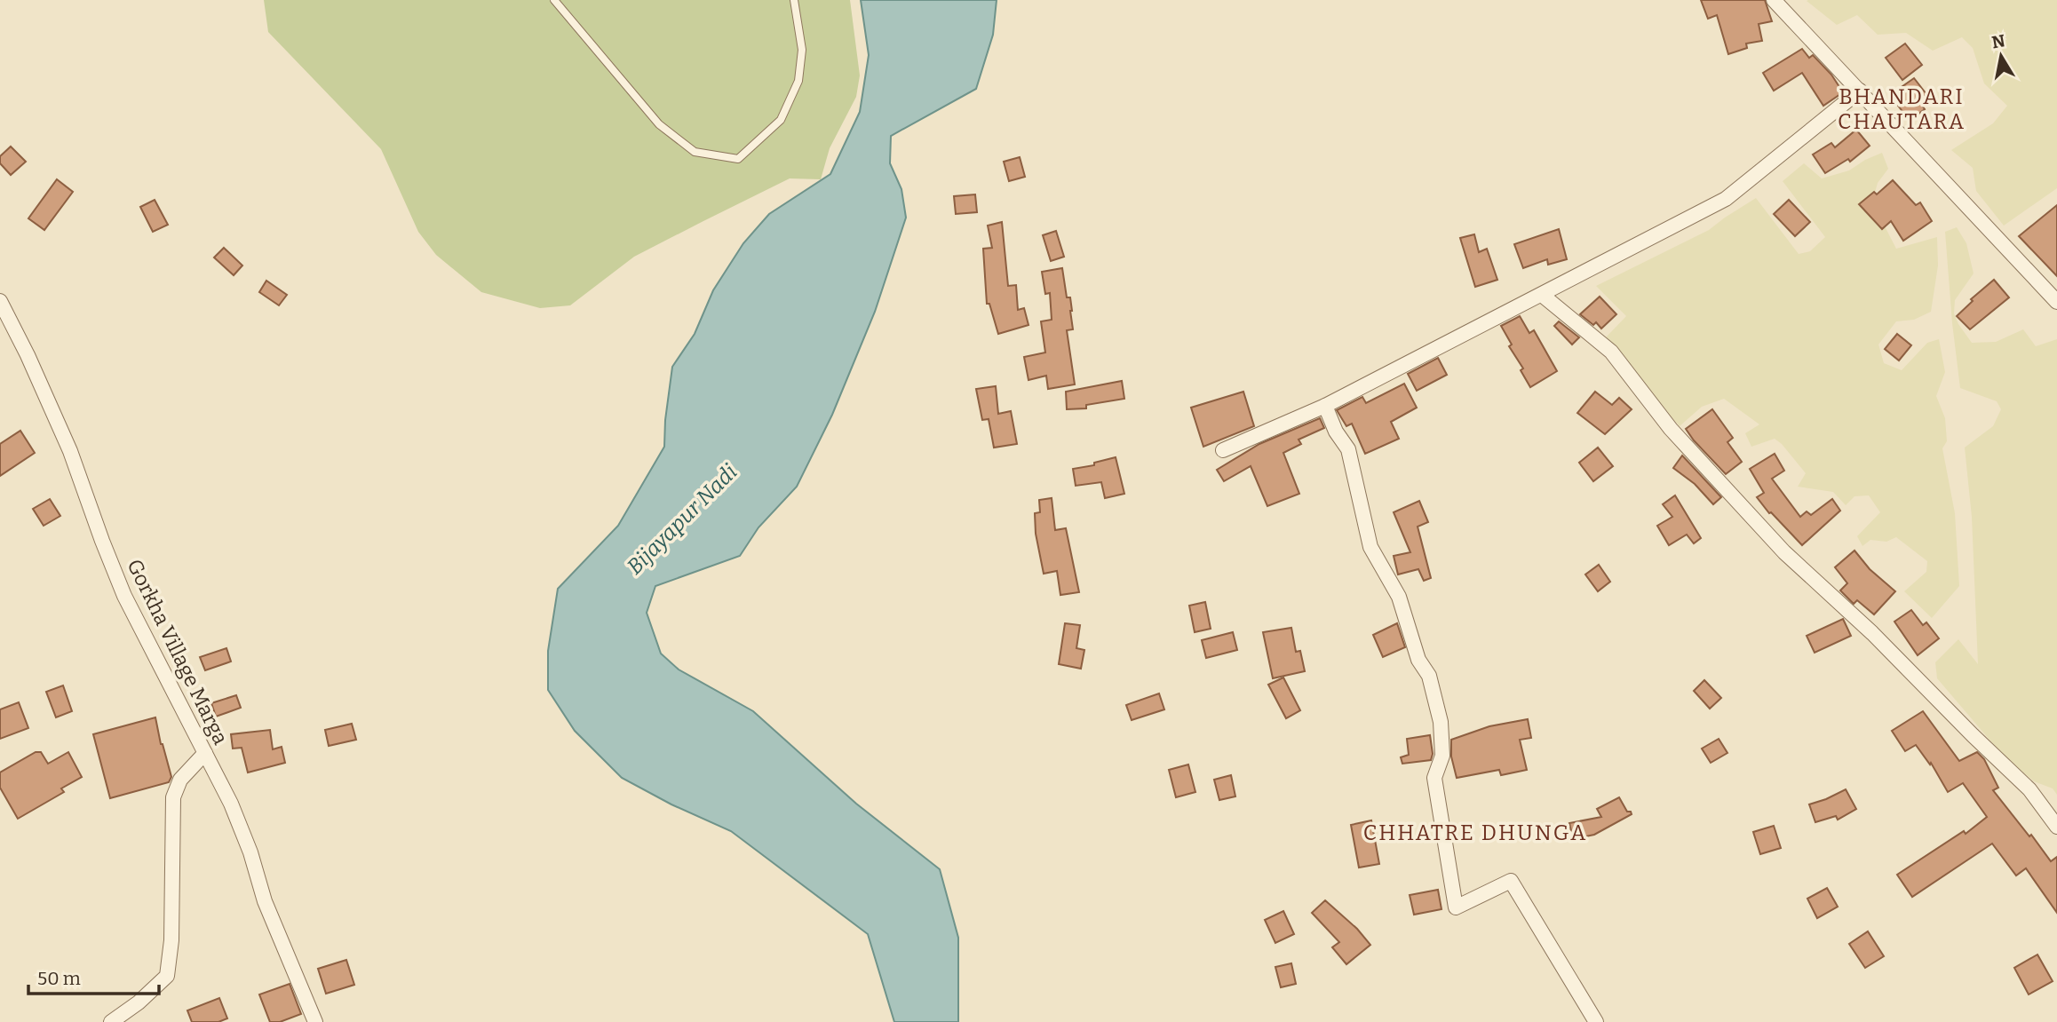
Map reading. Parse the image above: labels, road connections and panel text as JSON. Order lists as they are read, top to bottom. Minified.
{"streets":{"street":["Gorkha Village Marga"]},"districts":["BHANDARI CHAUTARA","CHHATRE DHUNGA"],"water":["Bijayapur Nadi"],"scale_bar":"50 m","north":"top"}
